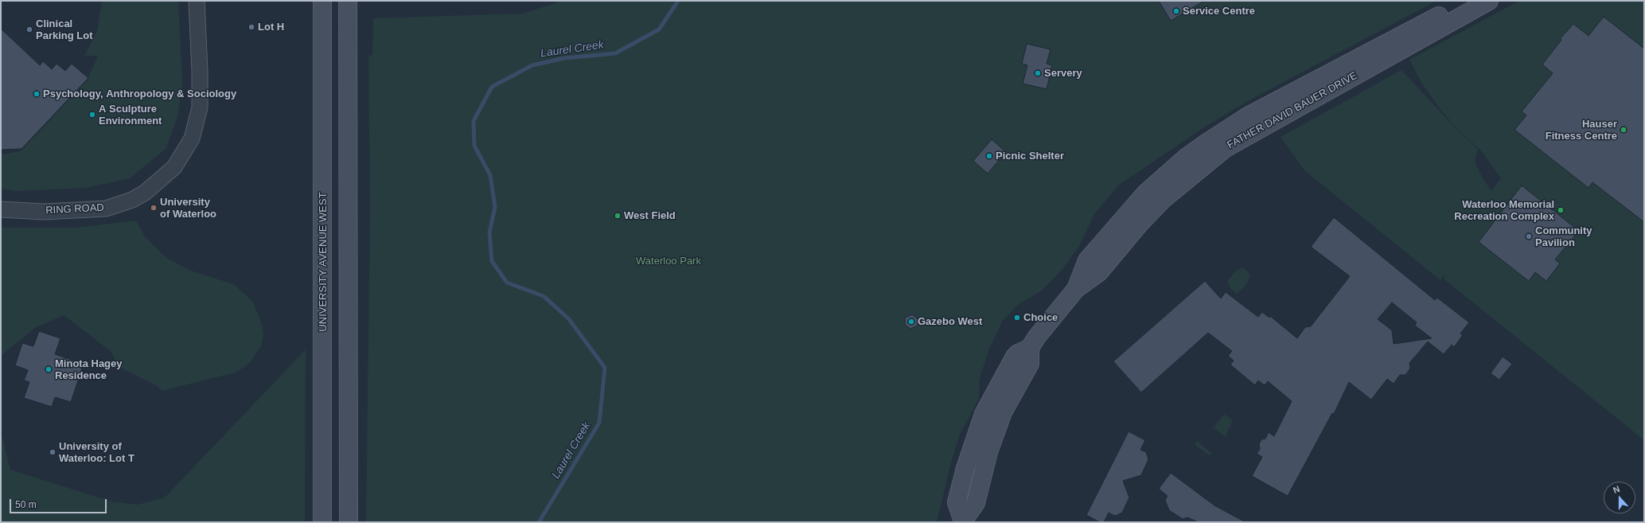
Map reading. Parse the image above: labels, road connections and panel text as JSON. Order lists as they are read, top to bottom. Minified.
{"streets":{"street":["FATHER DAVID BAUER DRIVE","RING ROAD","UNIVERSITY AVENUE WEST"]},"water":["Laurel Creek"],"parks":["Waterloo Park"],"places":["Service Centre","Lot H","Clinical Parking Lot","Servery","Psychology, Anthropology & Sociology","A Sculpture Environment","Hauser Fitness Centre","Picnic Shelter","University of Waterloo","Waterloo Memorial Recreation Complex","West Field","Community Pavilion","Choice","Gazebo West","Minota Hagey Residence","University of Waterloo: Lot T"],"scale_bar":"50 m","north":"top"}
